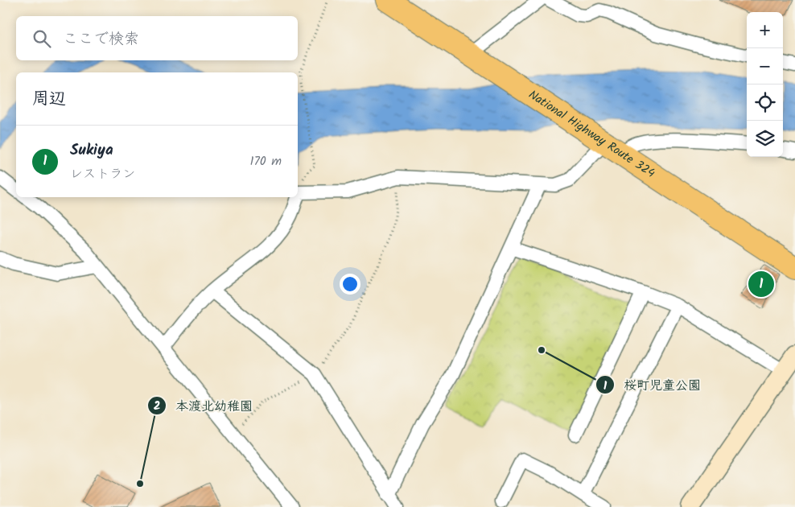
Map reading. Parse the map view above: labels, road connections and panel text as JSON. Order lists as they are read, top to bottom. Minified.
{"streets":{"highway":["National Highway Route 324"]},"places":["桜町児童公園","本渡北幼稚園"],"page":{"map_buttons":["+","−"],"search":"ここで検索","heading":"周辺","list":[{"mark":"1","name":"Sukiya","note":"レストラン","value":"170 m"}],"pins":"1"}}
